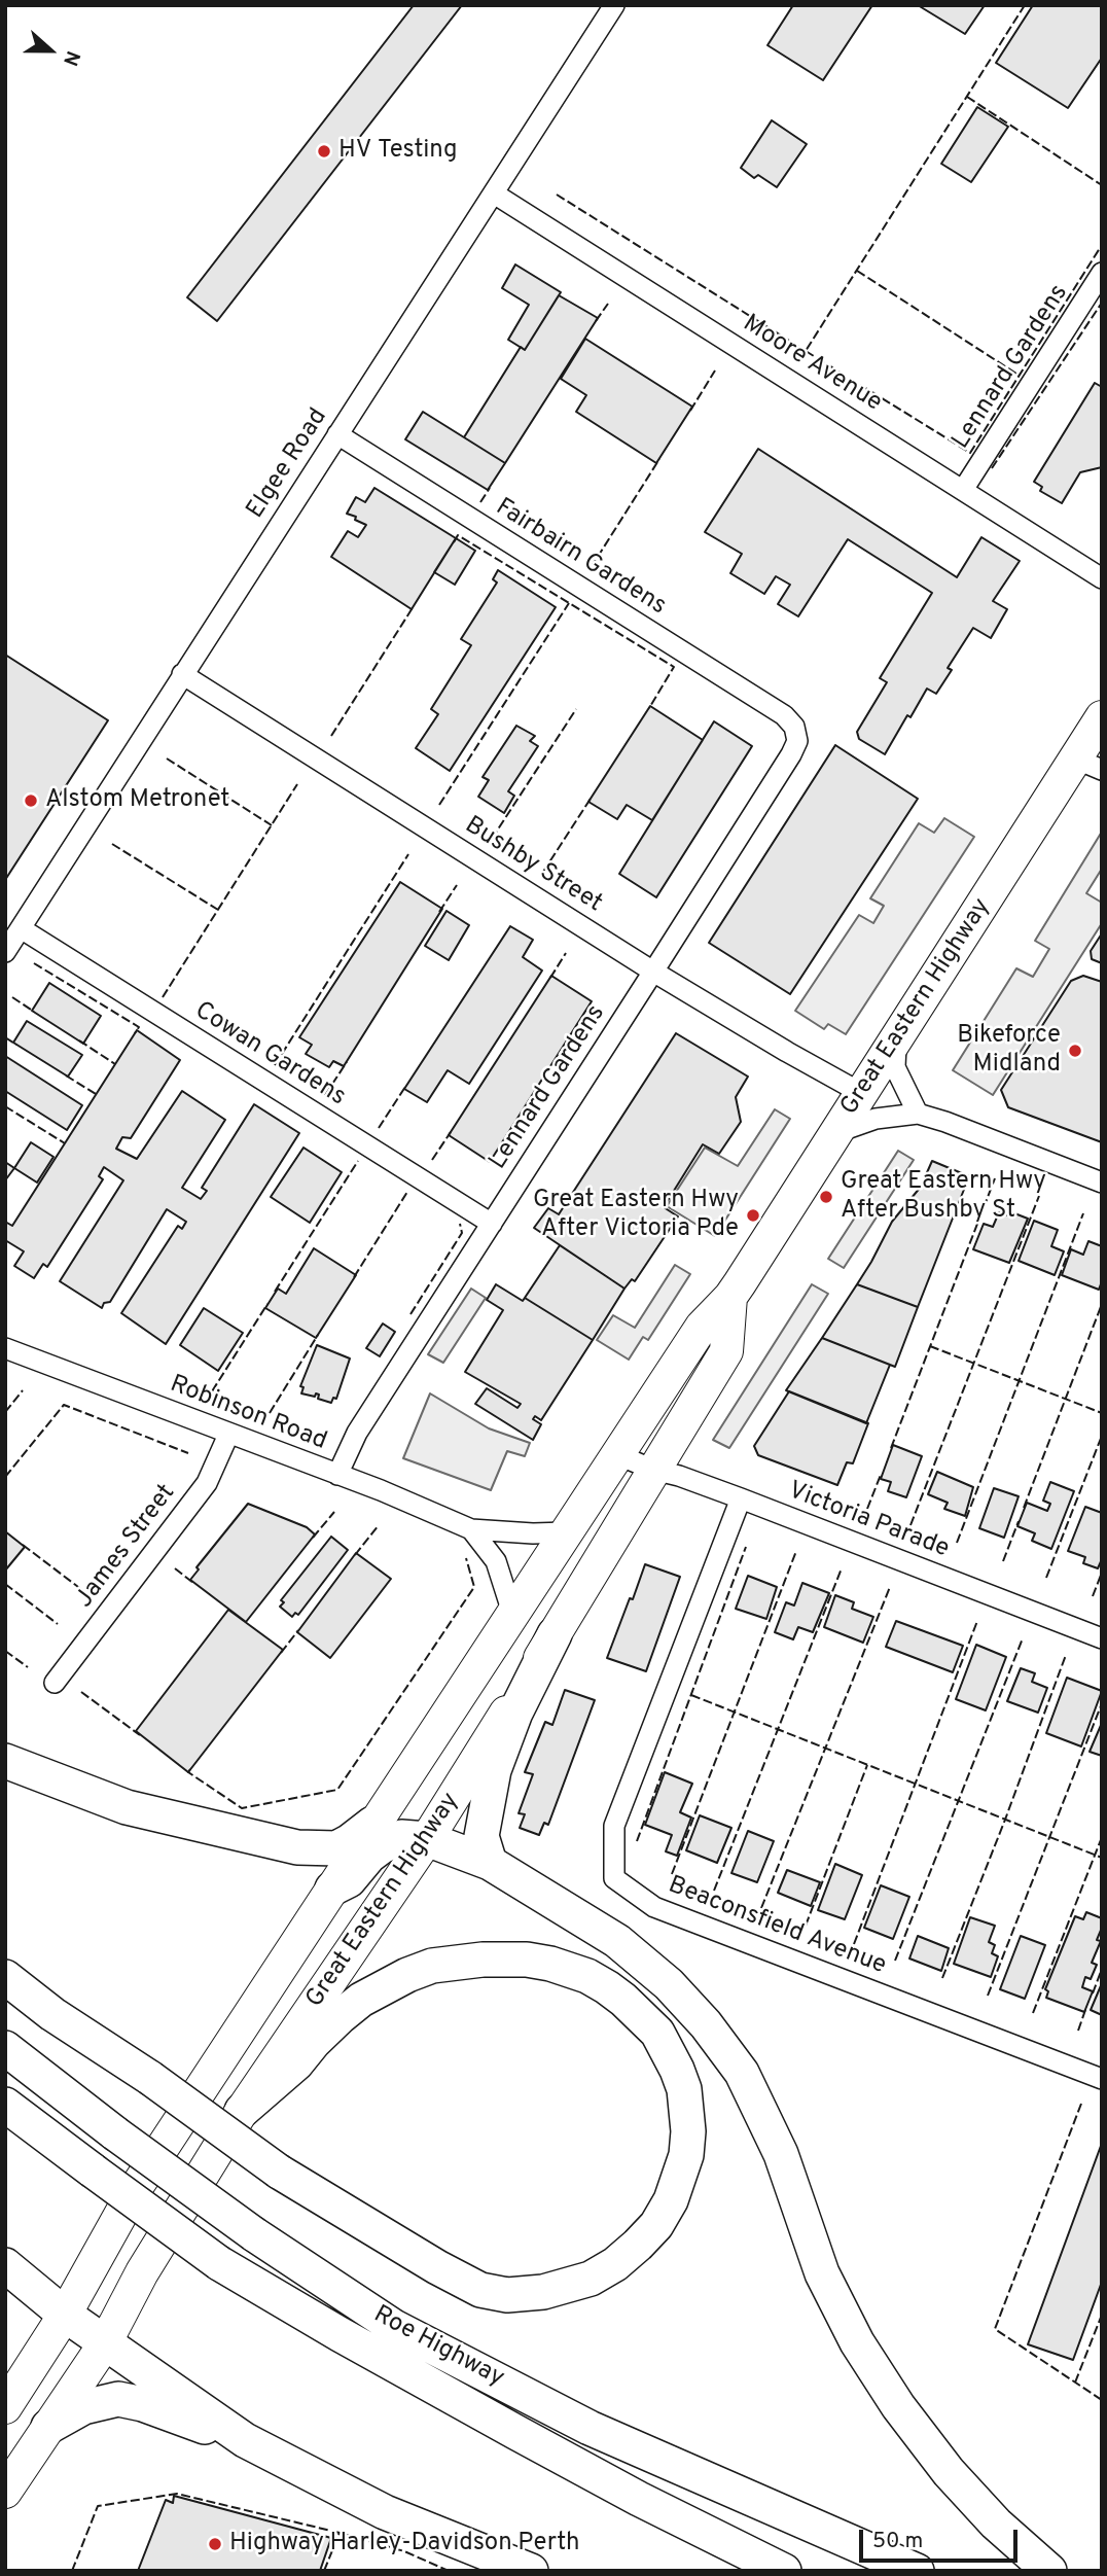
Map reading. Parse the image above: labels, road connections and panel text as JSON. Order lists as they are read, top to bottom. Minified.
{"streets":{"highway":["Great Eastern Highway","Roe Highway"],"street":["Moore Avenue","Lennard Gardens","Elgee Road","Fairbairn Gardens","Bushby Street","Cowan Gardens","Robinson Road","Victoria Parade","James Street","Beaconsfield Avenue"]},"crossings":[["Moore Avenue","Lennard Gardens"],["Moore Avenue","Elgee Road"],["Lennard Gardens","Fairbairn Gardens"],["Lennard Gardens","Bushby Street"],["Lennard Gardens","Cowan Gardens"],["Lennard Gardens","Robinson Road"],["Elgee Road","Fairbairn Gardens"],["Elgee Road","Bushby Street"],["Elgee Road","Cowan Gardens"],["Bushby Street","Great Eastern Highway"],["Great Eastern Highway","Robinson Road"],["Great Eastern Highway","Victoria Parade"],["Robinson Road","James Street"],["Victoria Parade","Beaconsfield Avenue"]],"places":["HV Testing","Alstom Metronet","Bikeforce Midland","Great Eastern Hwy After Bushby St","Great Eastern Hwy After Victoria Pde","Highway Harley-Davidson Perth"],"scale_bar":"50 m","north":"right"}
